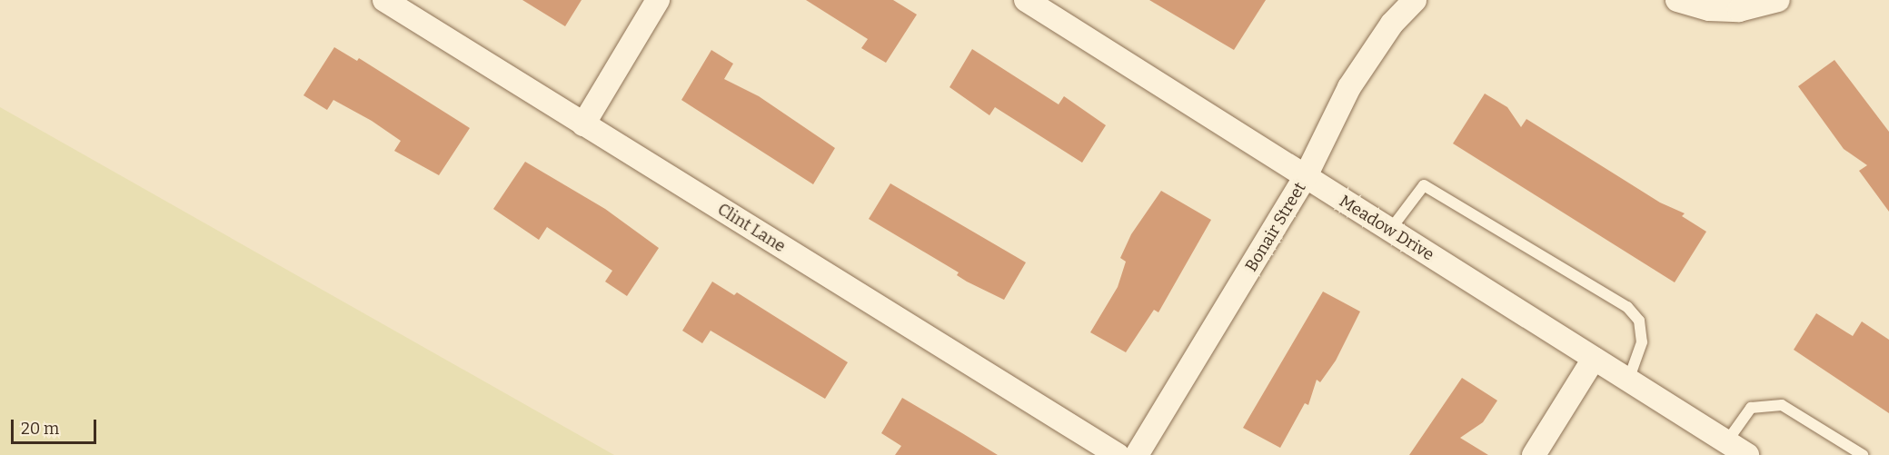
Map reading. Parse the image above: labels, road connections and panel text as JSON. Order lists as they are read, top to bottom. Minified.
{"streets":{"street":["Bonair Street","Clint Lane","Meadow Drive"]},"crossings":[["Bonair Street","Meadow Drive"]],"scale_bar":"20 m"}
